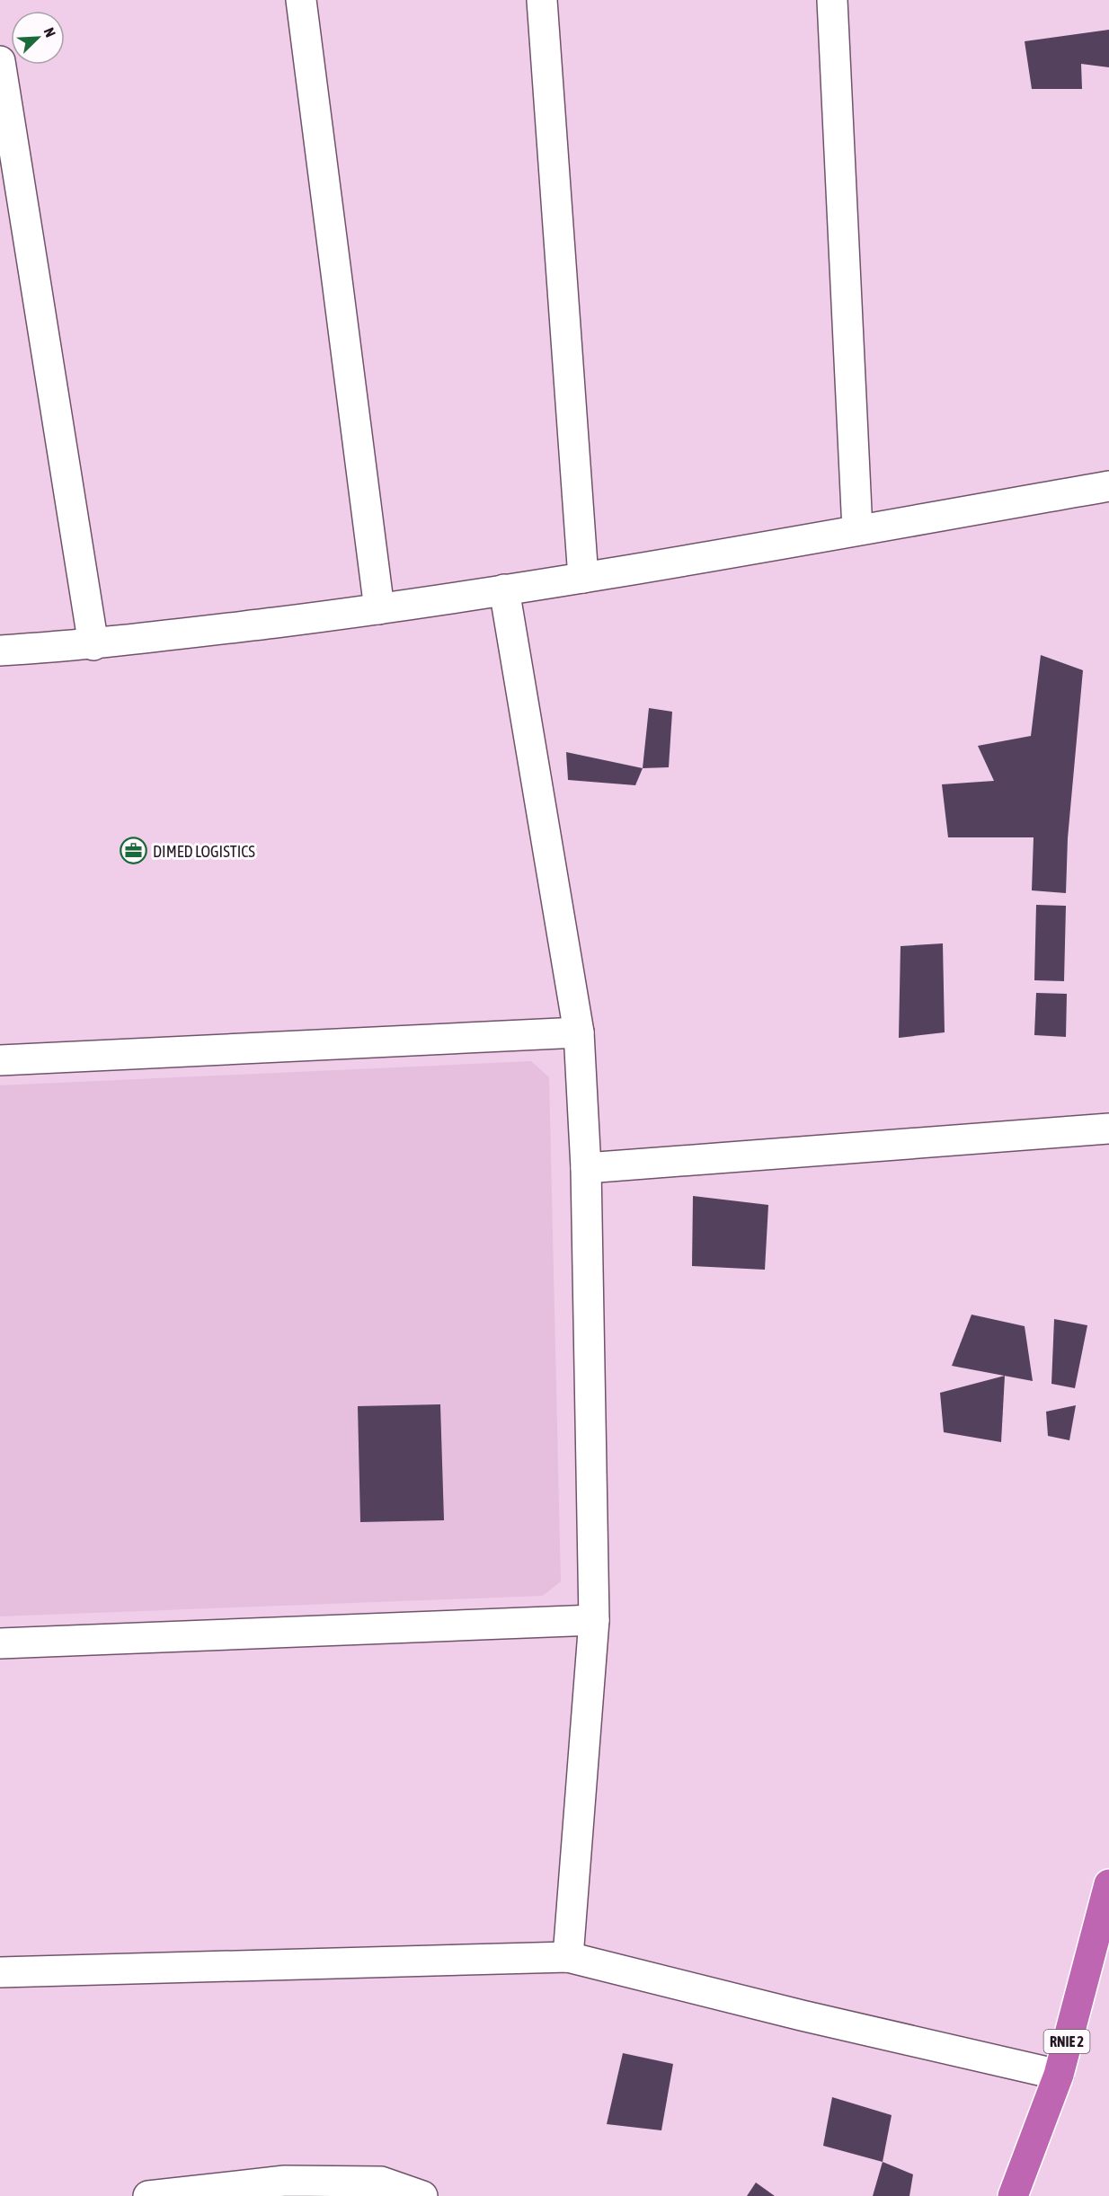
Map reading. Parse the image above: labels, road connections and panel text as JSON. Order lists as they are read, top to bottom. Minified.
{"streets":{"highway":["RNIE 2"]},"places":{"office":["DIMED LOGISTICS"]},"north":"top right"}
